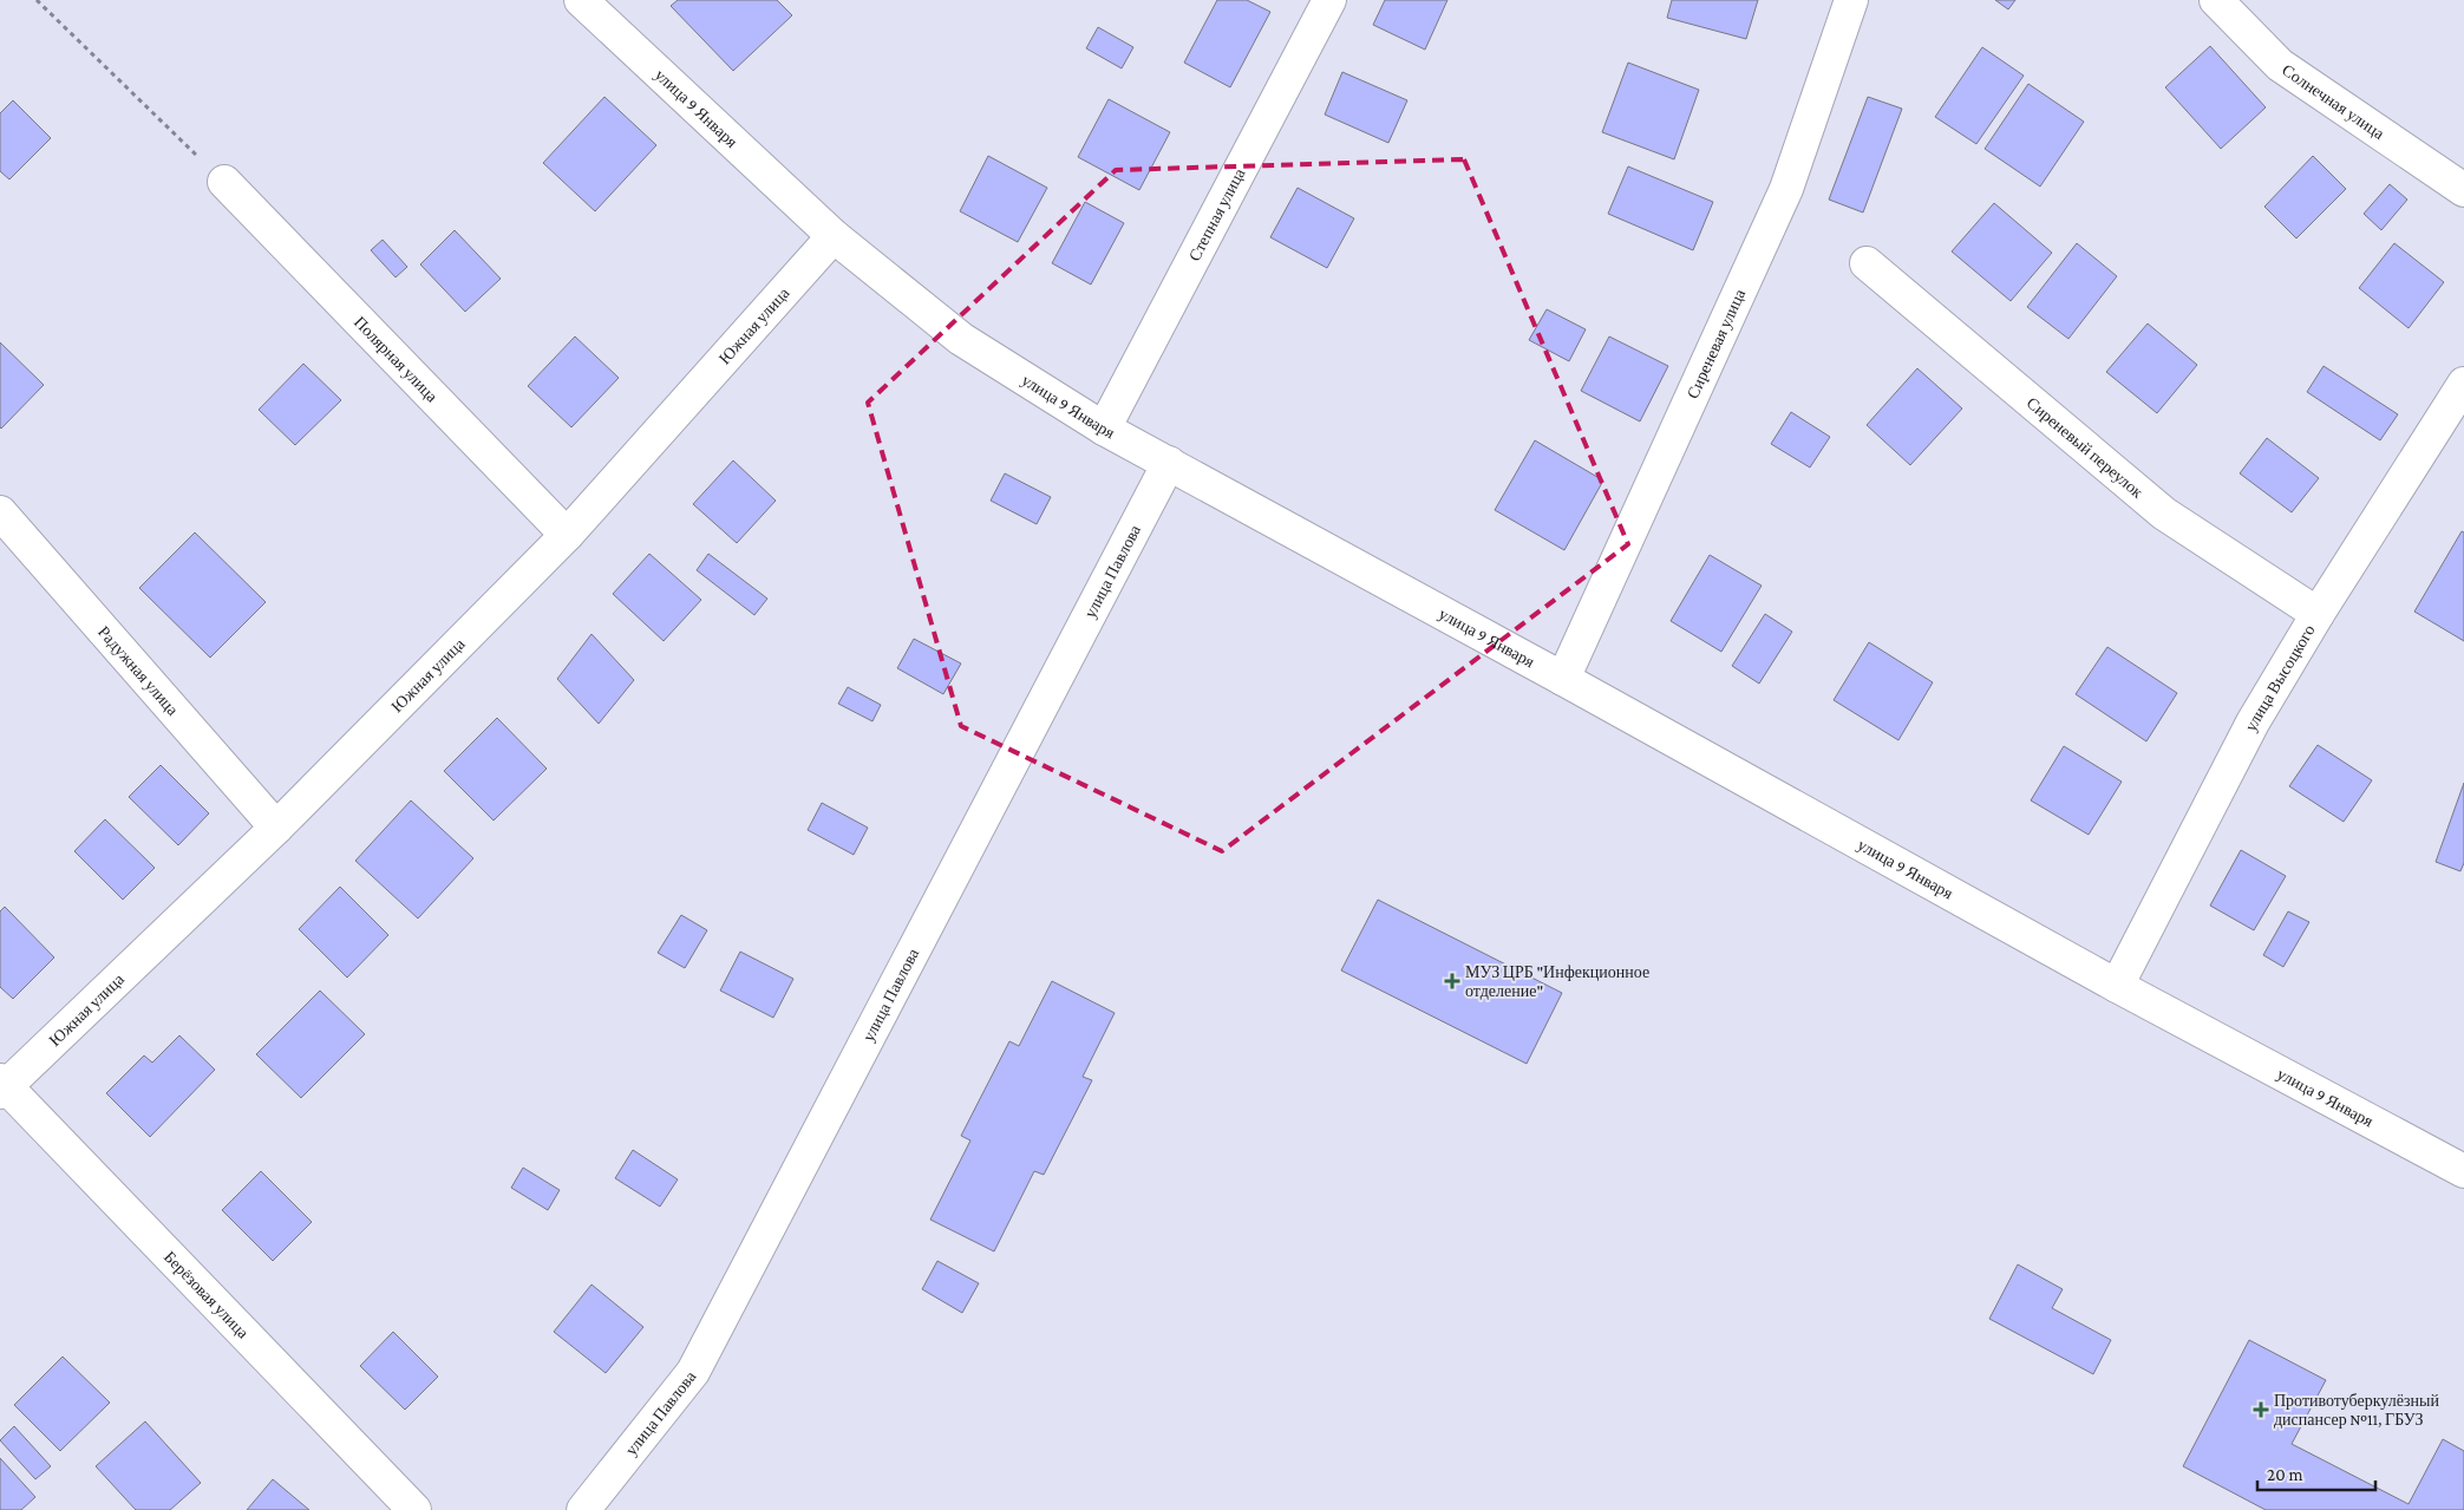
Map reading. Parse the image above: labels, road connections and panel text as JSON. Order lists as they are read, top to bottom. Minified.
{"streets":{"street":["Солнечная улица","улица 9 Января","Степная улица","Южная улица","Сиреневая улица","Полярная улица","Сиреневый переулок","улица Павлова","Радужная улица","улица Высоцкого","Берёзовая улица"]},"crossings":[["улица 9 Января","Степная улица"],["улица 9 Января","Южная улица"],["улица 9 Января","Сиреневая улица"],["улица 9 Января","улица Павлова"],["улица 9 Января","улица Высоцкого"],["Южная улица","Полярная улица"],["Южная улица","Радужная улица"],["Южная улица","Берёзовая улица"],["Сиреневый переулок","улица Высоцкого"]],"places":{"health":["МУЗ ЦРБ \"Инфекционное отделение\"","Противотуберкулёзный диспансер №11, ГБУЗ"]},"scale_bar":"20 m"}
